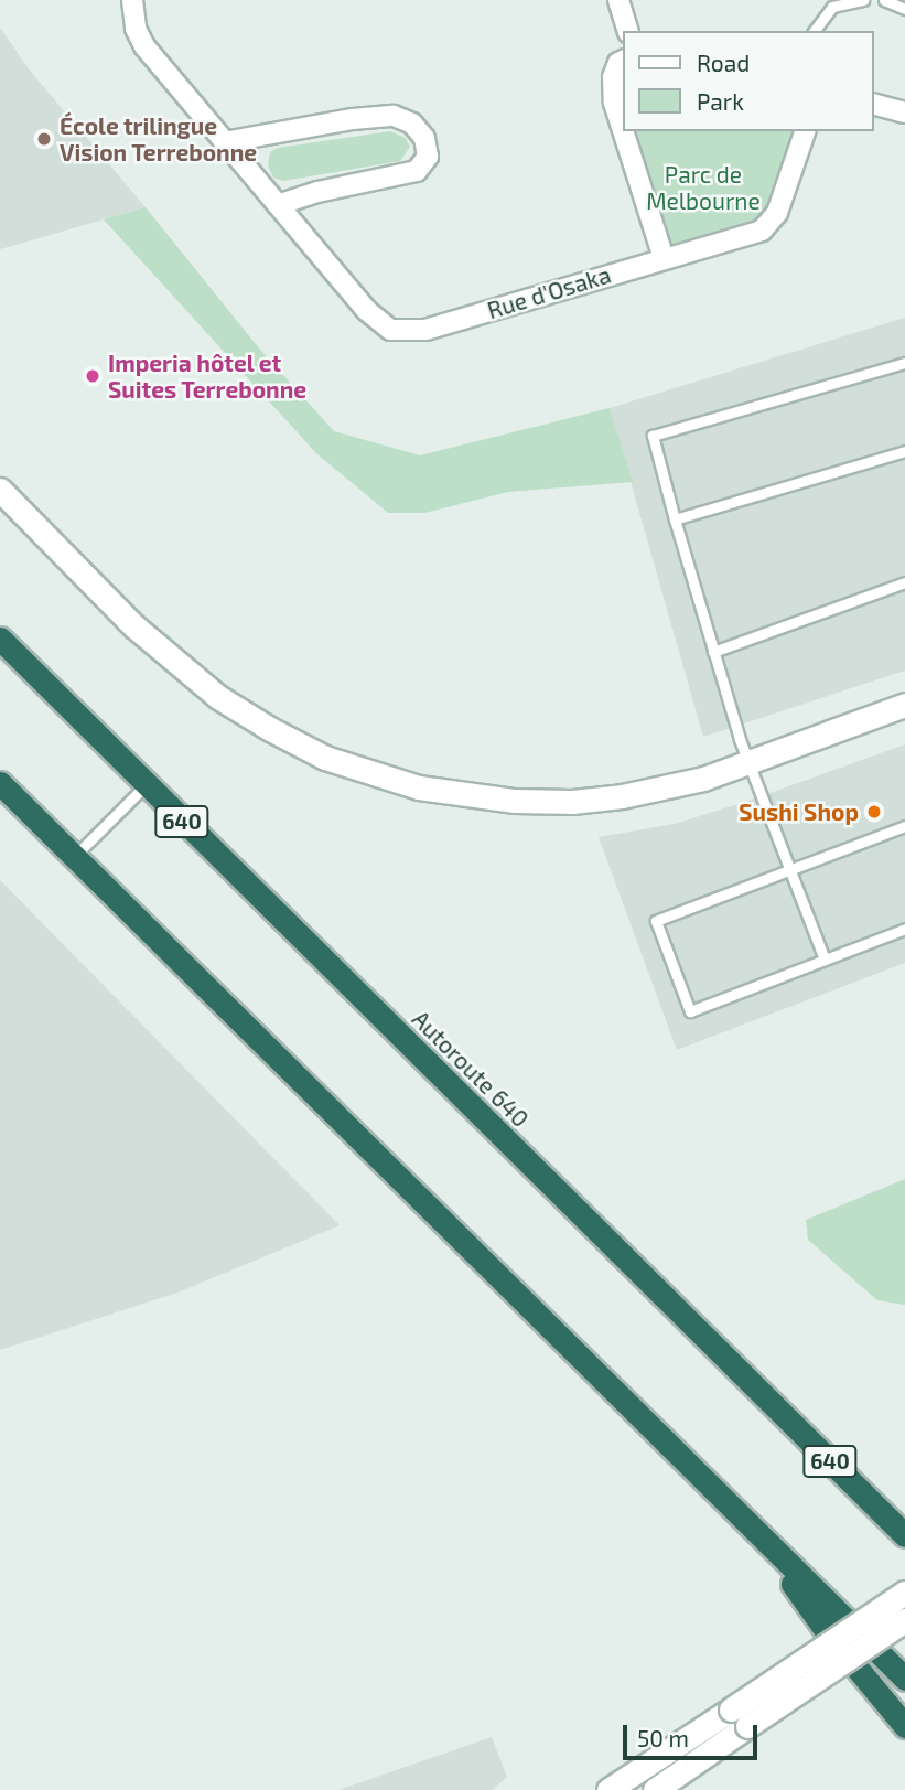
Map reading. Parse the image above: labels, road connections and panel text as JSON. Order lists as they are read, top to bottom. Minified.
{"streets":{"highway":["640","Autoroute 640"],"street":["Rue d'Osaka"]},"parks":["Parc de Melbourne"],"places":["École trilingue Vision Terrebonne","Imperia hôtel et Suites Terrebonne","Sushi Shop"],"legend":["Road","Park"],"scale_bar":"50 m"}
